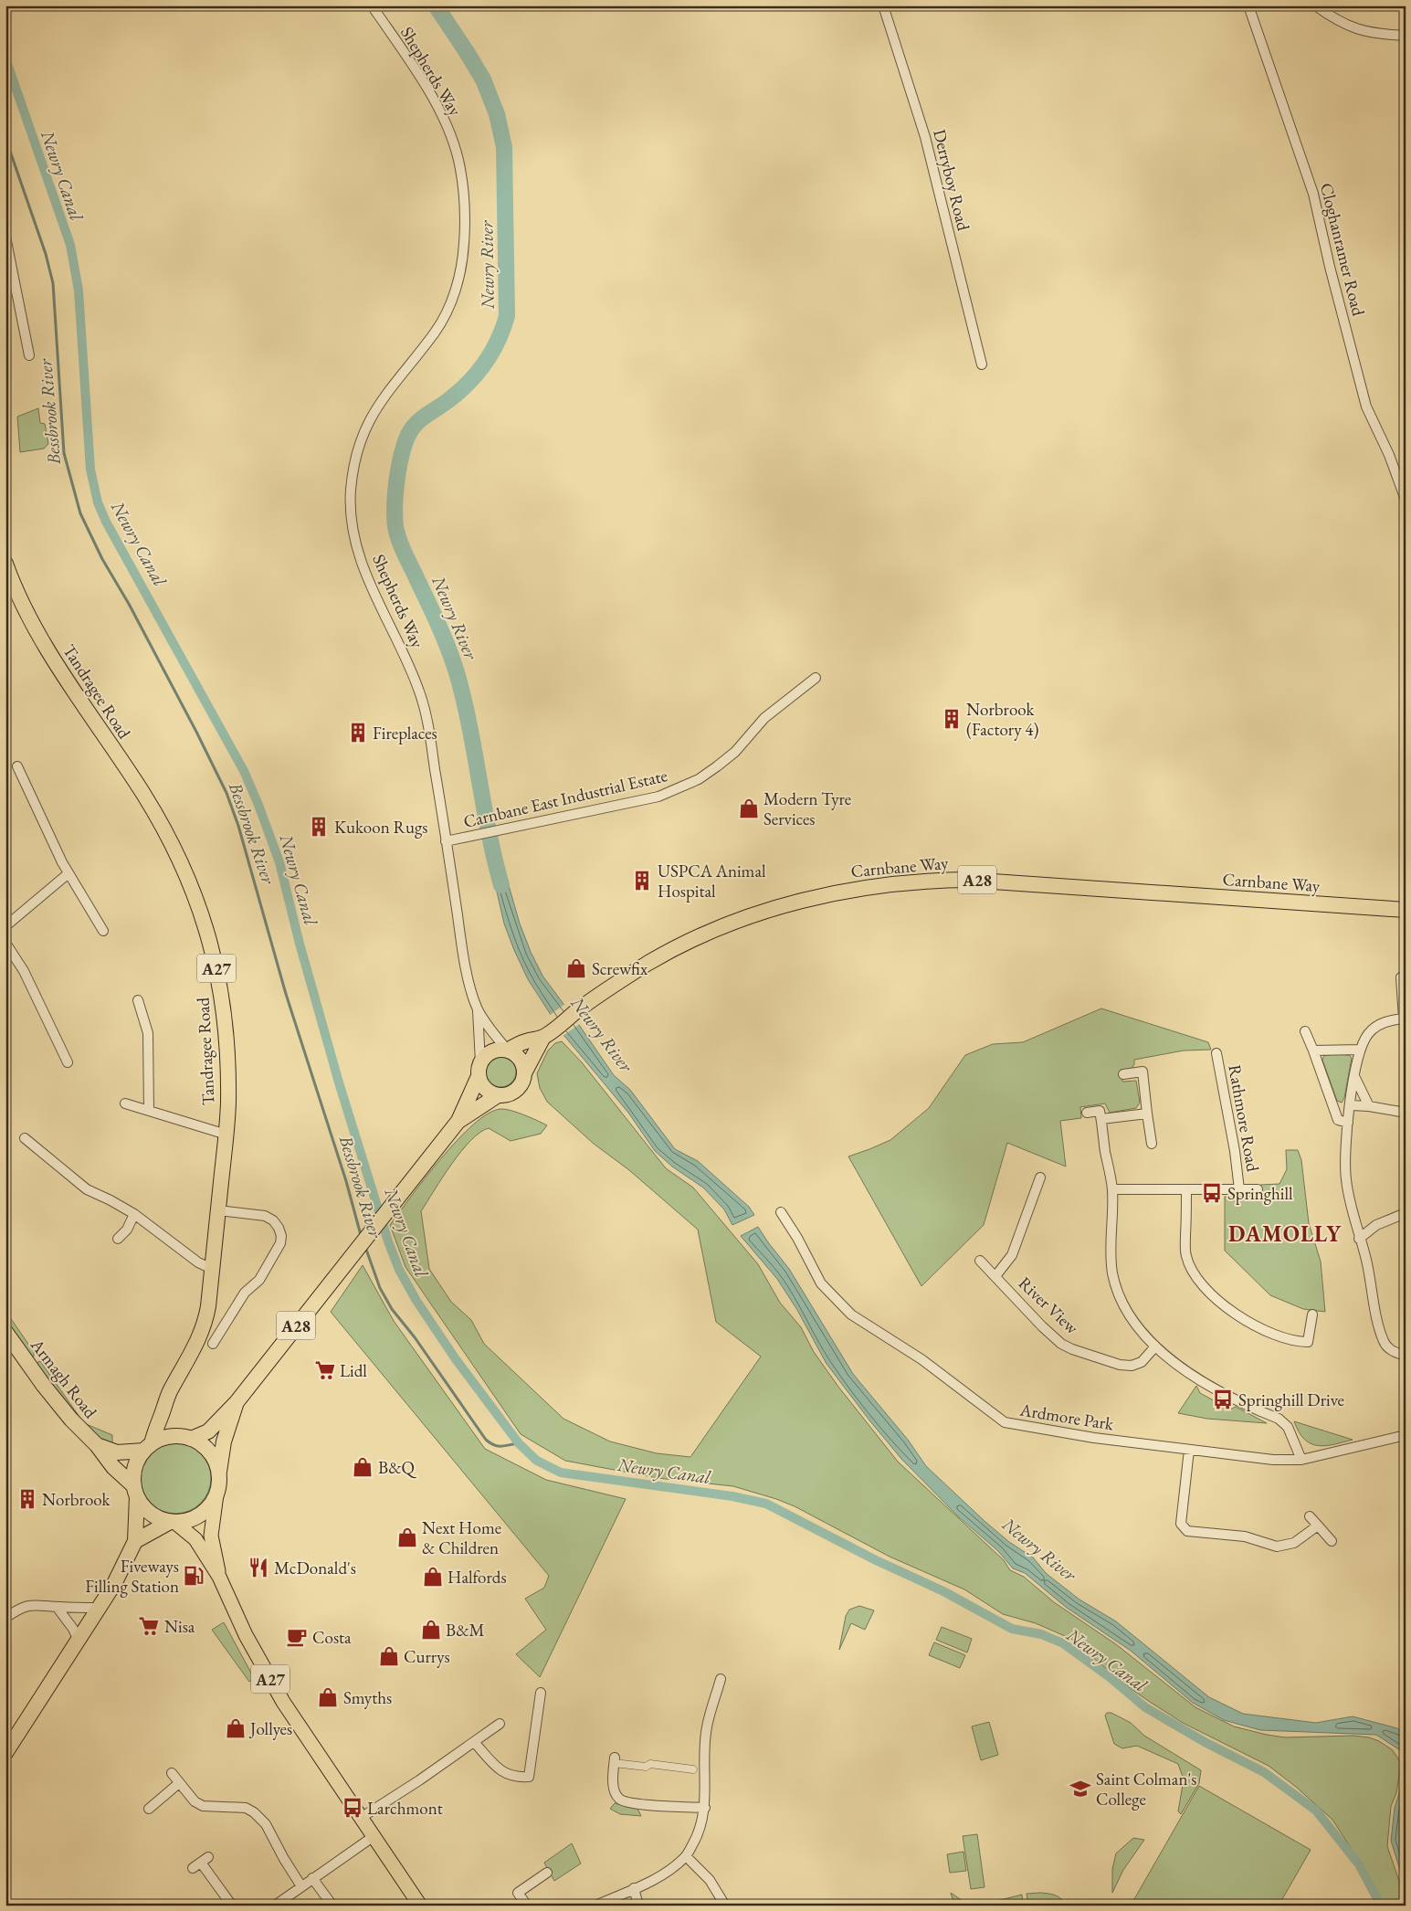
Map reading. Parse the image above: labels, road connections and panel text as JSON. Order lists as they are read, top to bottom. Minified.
{"streets":{"highway":["Tandragee Road","Carnbane Way","A28","A27","Armagh Road"],"street":["Shepherds Way","Derryboy Road","Cloghanramer Road","Carnbane East Industrial Estate","Rathmore Road","River View","Ardmore Park"]},"crossings":[["Shepherds Way","Carnbane East Industrial Estate"],["Tandragee Road","A27"],["Tandragee Road","Armagh Road"],["A27","Armagh Road"]],"districts":["DAMOLLY"],"water":["Newry Canal","Newry River","Bessbrook River"],"places":{"building":["Norbrook (Factory 4)","Fireplaces","Kukoon Rugs","USPCA Animal Hospital","Norbrook"],"shop":["Modern Tyre Services","Screwfix","B&Q","Next Home & Children","Halfords","B&M","Currys","Smyths","Jollyes"],"bus stop":["Springhill","Springhill Drive","Larchmont"],"supermarket":["Lidl","Nisa"],"restaurant":["McDonald's"],"fuel station":["Fiveways Filling Station"],"cafe":["Costa"],"school or university":["Saint Colman's College"]}}
